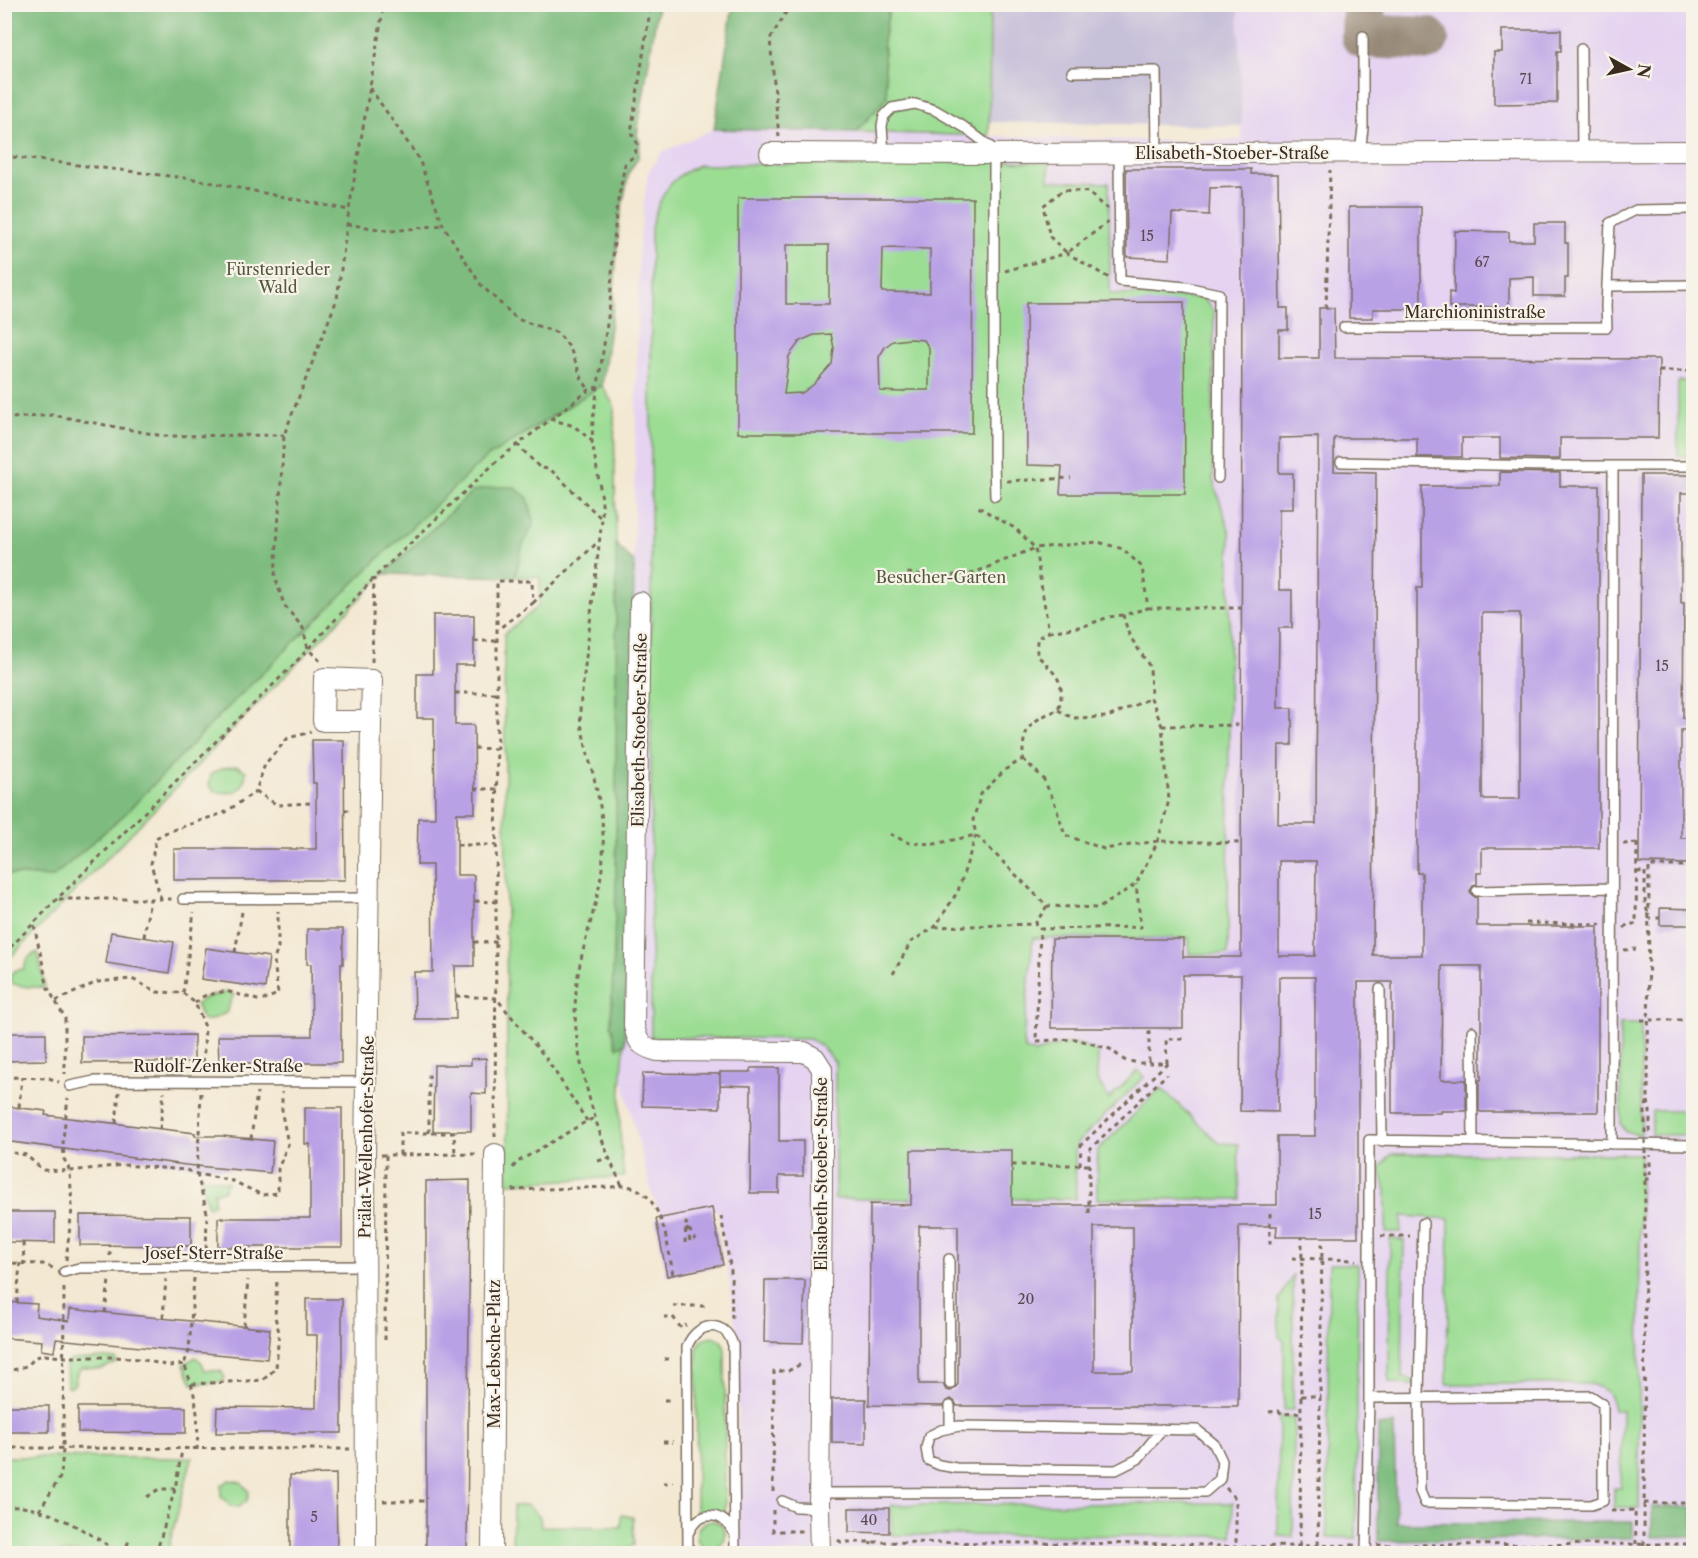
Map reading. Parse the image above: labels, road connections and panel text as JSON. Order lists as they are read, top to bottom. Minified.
{"streets":{"street":["Elisabeth-Stoeber-Straße","Prälat-Wellenhofer-Straße","Max-Lebsche-Platz"],"lane":["Marchioninistraße","Rudolf-Zenker-Straße","Josef-Sterr-Straße"]},"crossings":[["Rudolf-Zenker-Straße","Prälat-Wellenhofer-Straße"],["Prälat-Wellenhofer-Straße","Josef-Sterr-Straße"]],"parks":["Fürstenrieder Wald","Besucher-Garten"],"house_numbers":["71","15","67","15","15","20","5","40"],"north":"right"}
